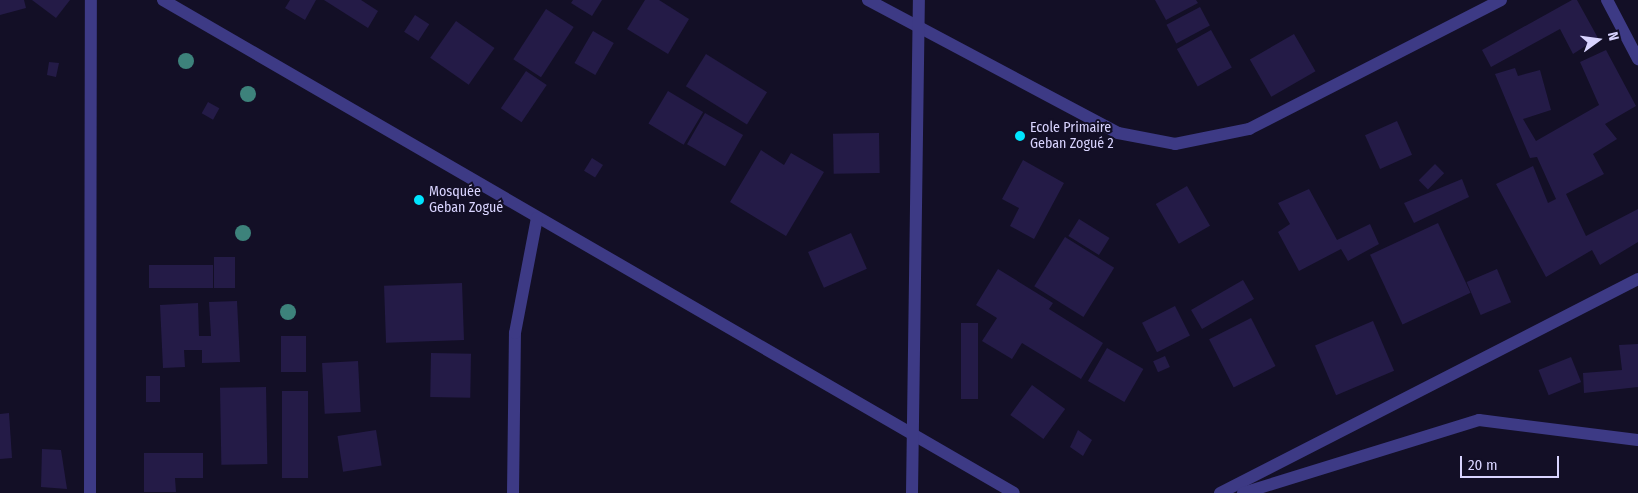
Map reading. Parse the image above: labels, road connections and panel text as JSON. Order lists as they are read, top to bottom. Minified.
{"places":["Ecole Primaire Geban Zogué 2","Mosquée Geban Zogué"],"scale_bar":"20 m","north":"right"}
